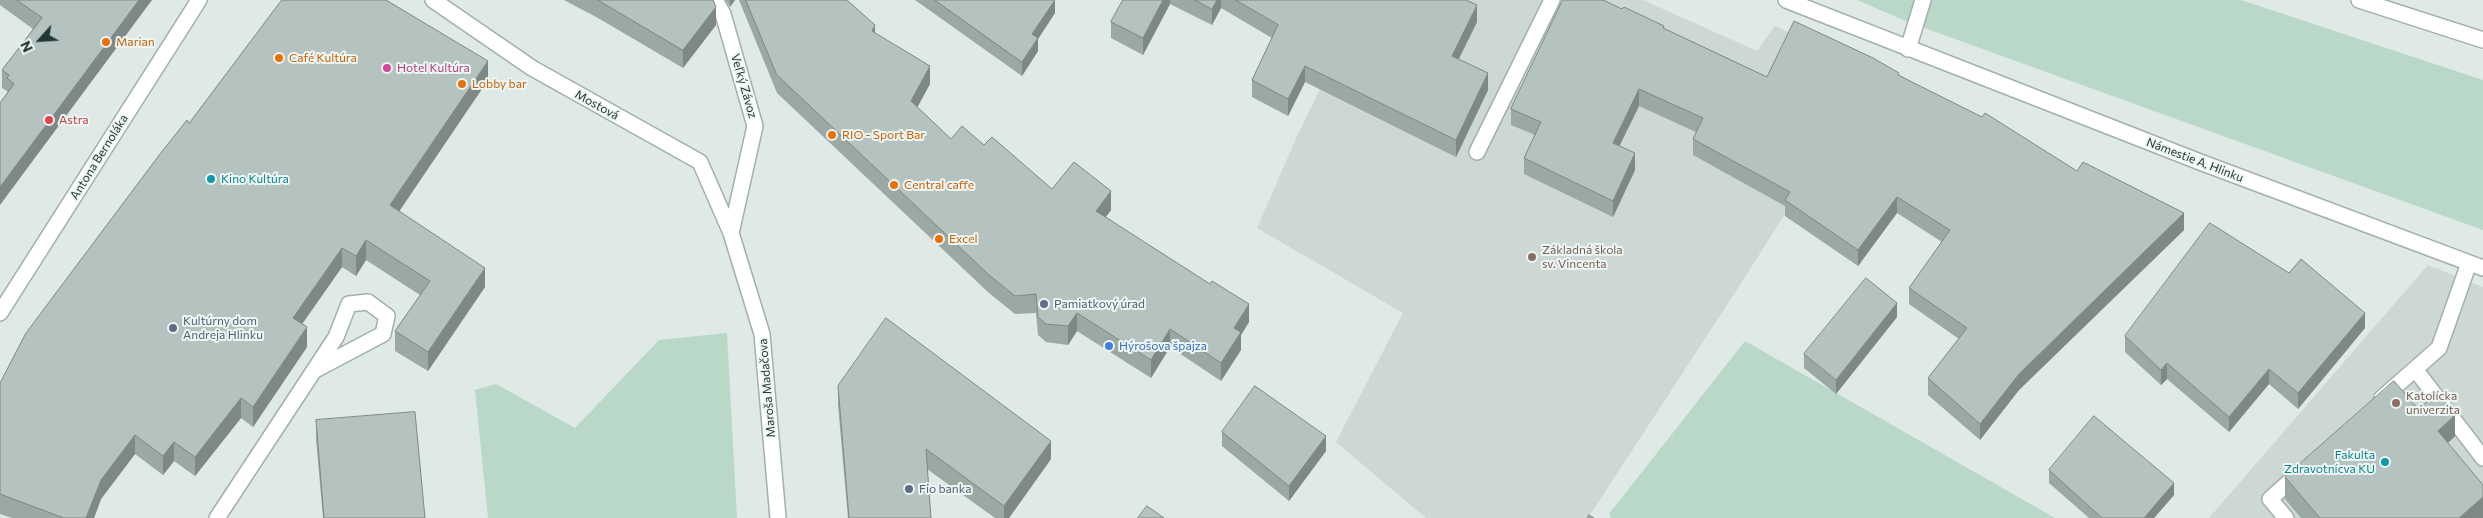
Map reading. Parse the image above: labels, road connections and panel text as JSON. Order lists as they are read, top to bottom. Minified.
{"streets":{"street":["Veľký Závoz","Mostová","Antona Bernoláka","Námestie A. Hlinku","Maroša Madačova"]},"crossings":[["Veľký Závoz","Mostová"],["Veľký Závoz","Maroša Madačova"],["Mostová","Maroša Madačova"]],"places":["Marian","Café Kultúra","Hotel Kultúra","Lobby bar","Astra","RIO - Sport Bar","Kino Kultúra","Central caffe","Excel","Základná škola sv. Vincenta","Pamiatkový úrad","Kultúrny dom Andreja Hlinku","Hýrošova špajza","Katolícka univerzita","Fakulta Zdravotnícva KU","Fio banka"],"north":"bottom left"}
